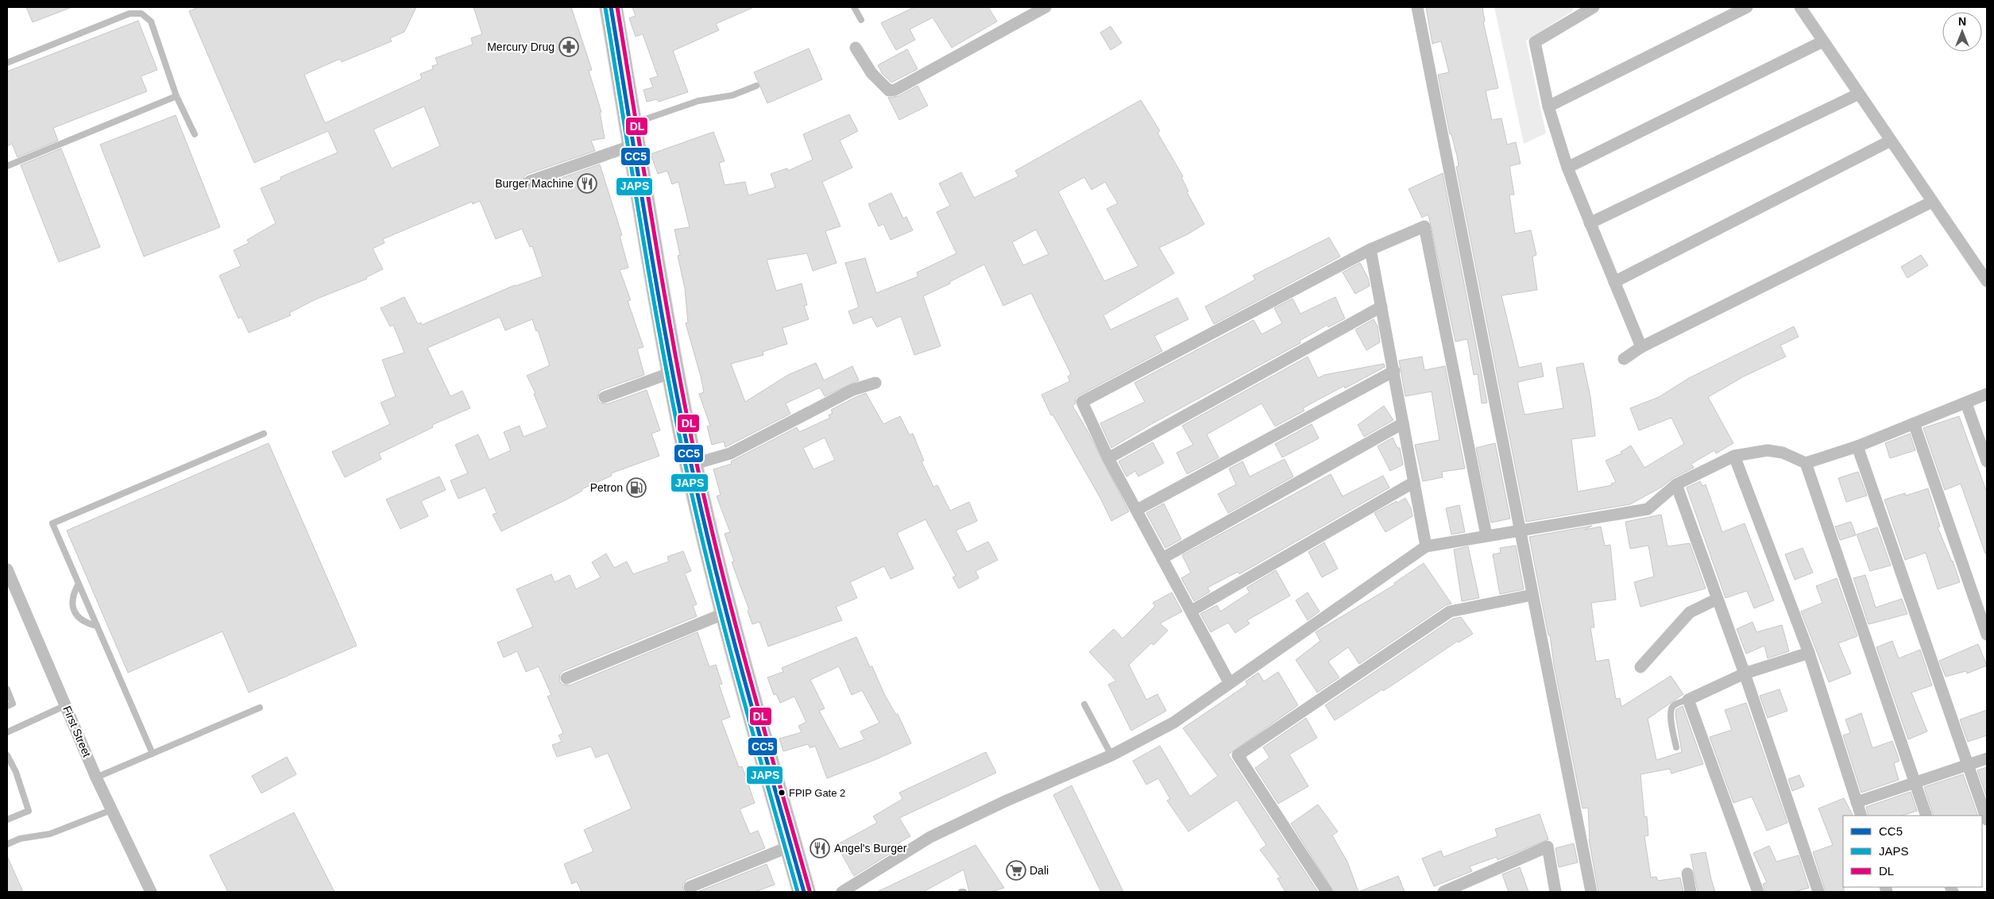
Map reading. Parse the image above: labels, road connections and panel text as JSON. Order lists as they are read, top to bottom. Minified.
{"streets":{"street":["First Street"]},"places":{"pharmacy":["Mercury Drug"],"restaurant":["Burger Machine","Angel's Burger"],"fuel station":["Petron"],"other":["FPIP Gate 2"],"supermarket":["Dali"]},"lines":["transit line CC5","transit line DL","transit line JAPS"],"legend":["CC5","JAPS","DL"],"north":"top"}
